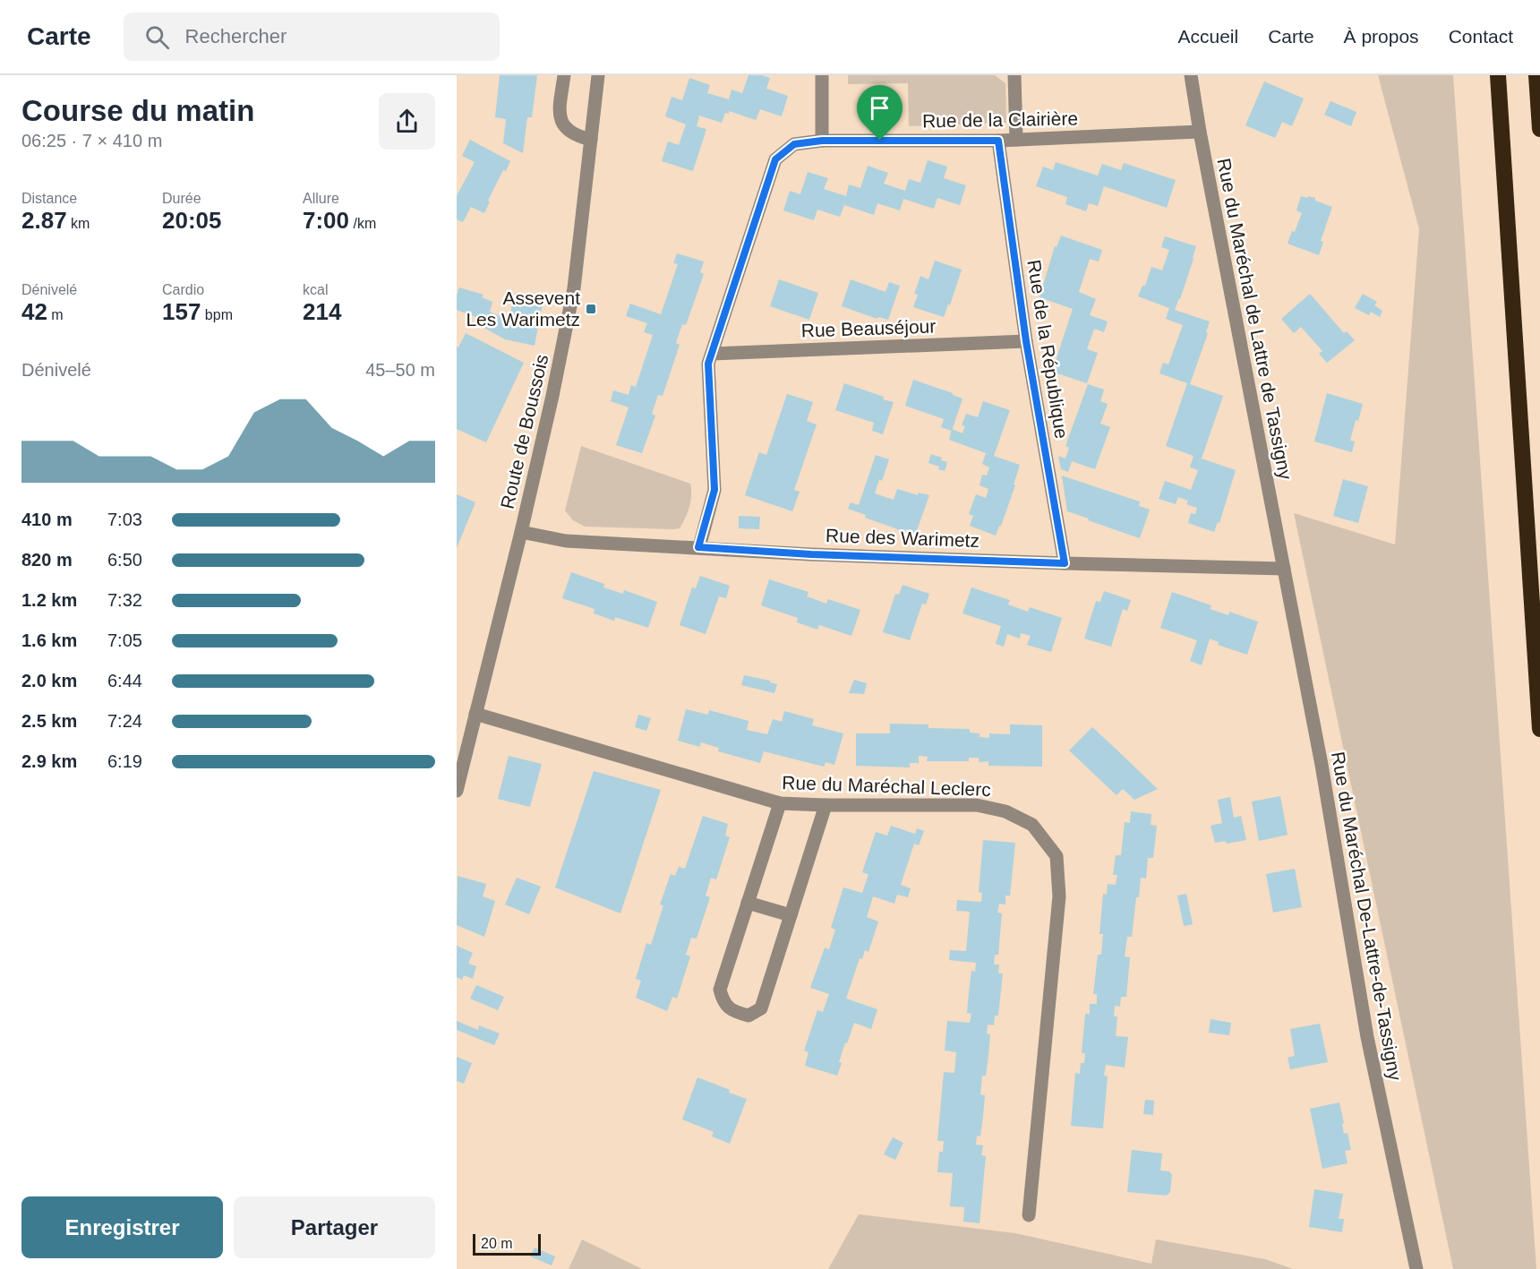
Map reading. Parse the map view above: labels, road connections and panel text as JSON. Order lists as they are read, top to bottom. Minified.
{"streets":{"street":["Rue de la Clairière","Rue du Maréchal de Lattre de Tassigny","Rue Beauséjour","Rue de la République","Route de Boussois","Rue des Warimetz","Rue du Maréchal Leclerc","Rue du Maréchal De-Lattre-de-Tassigny"]},"crossings":[["Rue de la Clairière","Rue du Maréchal de Lattre de Tassigny"],["Rue de la Clairière","Rue Beauséjour"],["Rue de la Clairière","Rue de la République"],["Rue du Maréchal de Lattre de Tassigny","Rue des Warimetz"],["Rue du Maréchal de Lattre de Tassigny","Rue du Maréchal De-Lattre-de-Tassigny"],["Rue Beauséjour","Rue de la République"],["Rue de la République","Rue des Warimetz"],["Route de Boussois","Rue des Warimetz"],["Route de Boussois","Rue du Maréchal Leclerc"],["Rue des Warimetz","Rue du Maréchal De-Lattre-de-Tassigny"]],"places":{"transit":["Assevent Les Warimetz"]},"scale_bar":"20 m","page":{"header":"Carte","search":"Rechercher","nav":["Accueil","Carte","À propos","Contact"],"heading":["Course du matin","06:25 · 7 × 410 m"],"stats":[["Distance","2.87 km"],["Durée","20:05"],["Allure","7:00 /km"],["Dénivelé","42 m"],["Cardio","157 bpm"],["kcal","214"]],"chart":["Dénivelé","45–50 m"],"list":[{"name":"410 m","note":"7:03"},{"name":"820 m","note":"6:50"},{"name":"1.2 km","note":"7:32"},{"name":"1.6 km","note":"7:05"},{"name":"2.0 km","note":"6:44"},{"name":"2.5 km","note":"7:24"},{"name":"2.9 km","note":"6:19"}],"buttons":["Enregistrer","Partager"],"scale":"20 m"}}
